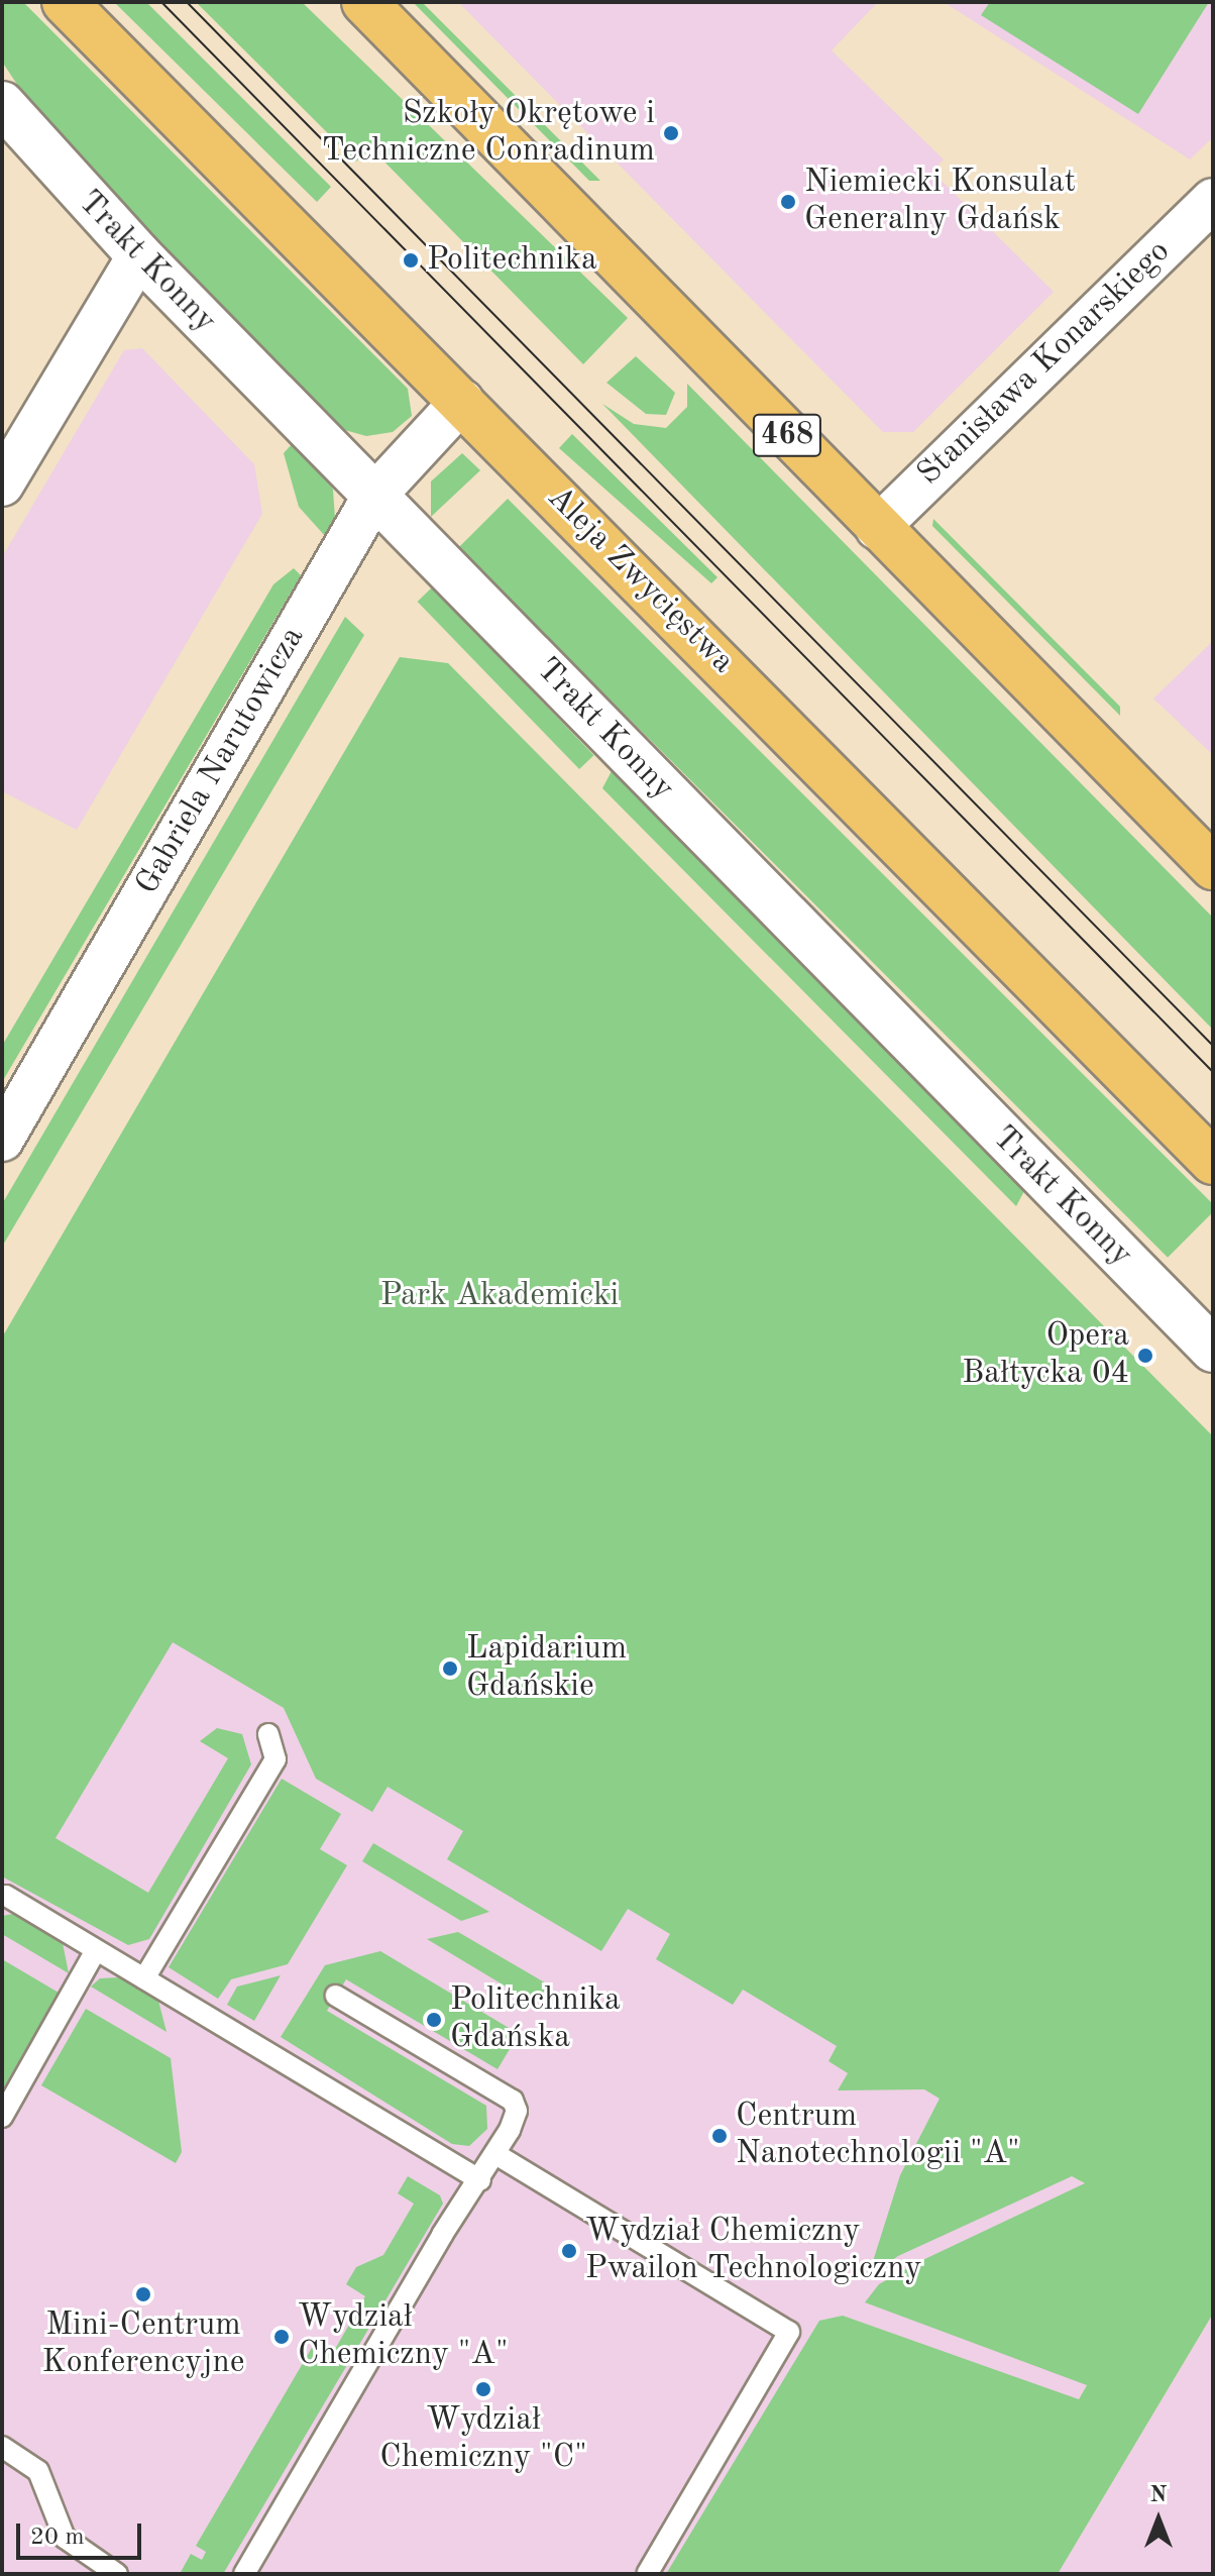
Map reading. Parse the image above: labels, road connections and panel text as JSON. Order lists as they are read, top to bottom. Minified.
{"streets":{"main road":["468","Aleja Zwycięstwa"],"street":["Trakt Konny","Stanisława Konarskiego","Gabriela Narutowicza"]},"crossings":[["Trakt Konny","Gabriela Narutowicza"],["Stanisława Konarskiego","468"],["Aleja Zwycięstwa","Gabriela Narutowicza"]],"parks":["Park Akademicki"],"places":["Szkoły Okrętowe i Techniczne Conradinum","Niemiecki Konsulat Generalny Gdańsk","Politechnika","Opera Bałtycka 04","Lapidarium Gdańskie","Politechnika Gdańska","Centrum Nanotechnologii \"A\"","Wydział Chemiczny Pwailon Technologiczny","Mini-Centrum Konferencyjne","Wydział Chemiczny \"A\"","Wydział Chemiczny \"C\""],"scale_bar":"20 m","north":"top"}
